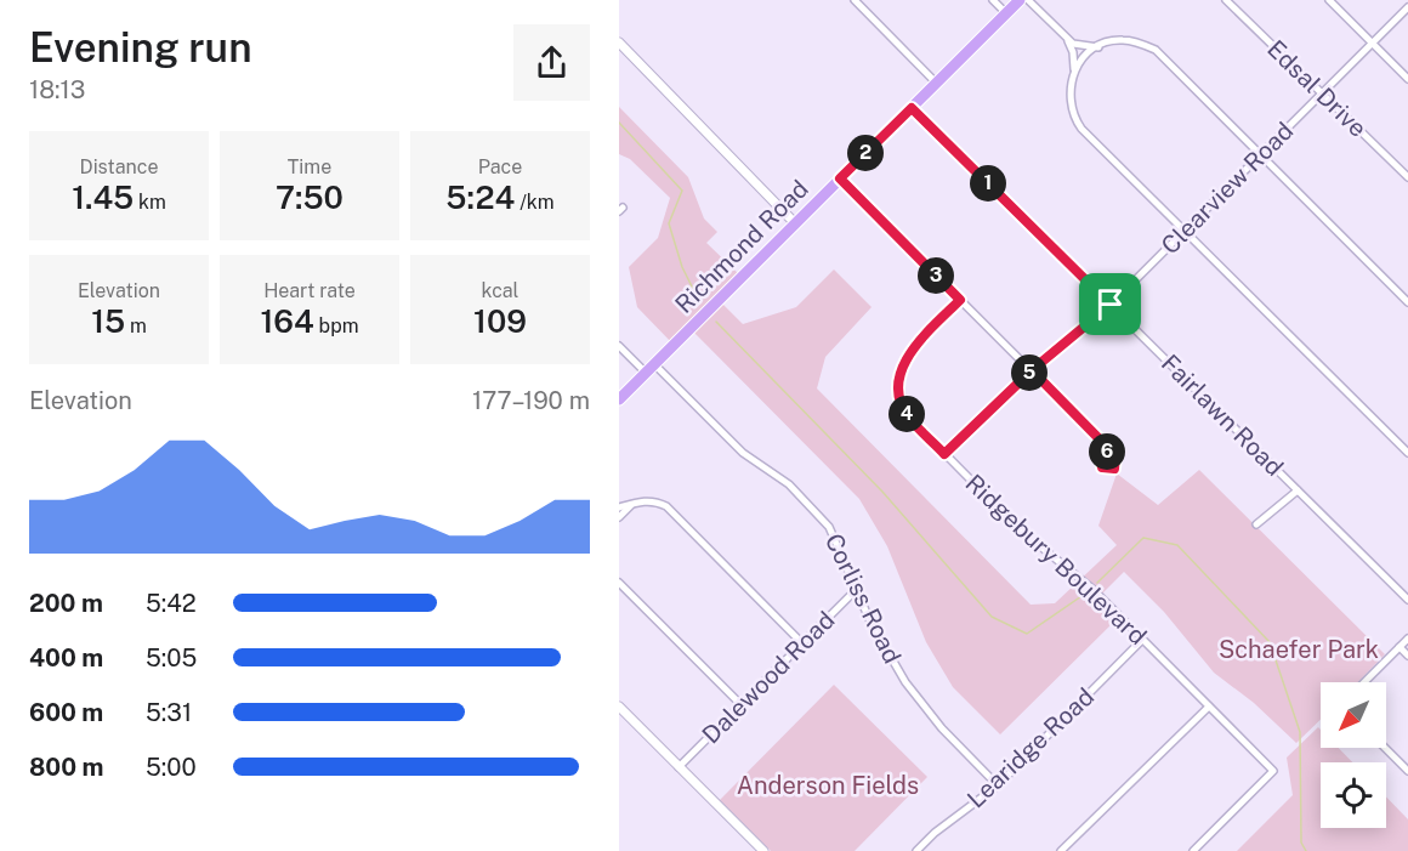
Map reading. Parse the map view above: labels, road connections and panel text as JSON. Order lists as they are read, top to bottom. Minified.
{"streets":{"main road":["Richmond Road"],"street":["Edsal Drive","Clearview Road","Fairlawn Road","Ridgebury Boulevard","Corliss Road","Dalewood Road","Learidge Road"]},"crossings":[["Edsal Drive","Clearview Road"],["Clearview Road","Fairlawn Road"],["Clearview Road","Ridgebury Boulevard"],["Richmond Road","Fairlawn Road"],["Richmond Road","Corliss Road"],["Ridgebury Boulevard","Learidge Road"],["Corliss Road","Dalewood Road"],["Corliss Road","Learidge Road"]],"parks":["Schaefer Park","Anderson Fields"],"north":"bottom left","page":{"heading":["Evening run","18:13"],"stats":[["Distance","1.45 km"],["Time","7:50"],["Pace","5:24 /km"],["Elevation","15 m"],["Heart rate","164 bpm"],["kcal","109"]],"pins":["2","1","3","5","4","6"],"chart":["Elevation","177–190 m"],"list":[{"name":"200 m","note":"5:42"},{"name":"400 m","note":"5:05"},{"name":"600 m","note":"5:31"},{"name":"800 m","note":"5:00"}]}}
